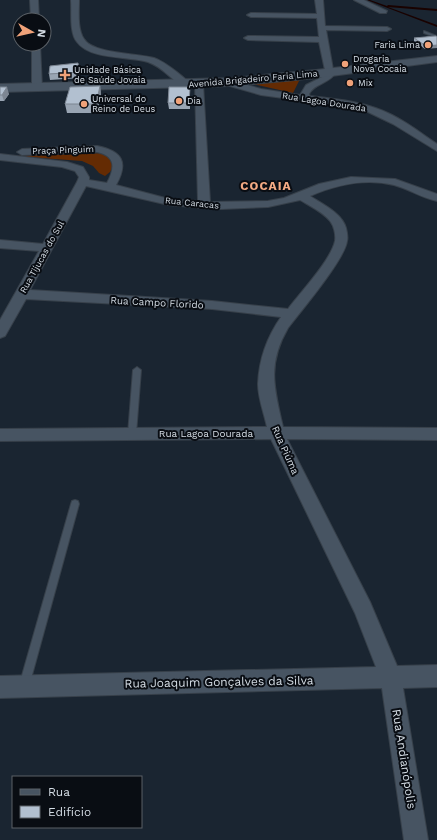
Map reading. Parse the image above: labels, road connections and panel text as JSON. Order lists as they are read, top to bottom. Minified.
{"streets":{"main road":["Avenida Brigadeiro Faria Lima"],"street":["Rua Lagoa Dourada","Praça Pinguim","Rua Caracas","Rua Tijucas do Sul","Rua Campo Florido","Rua Piúma","Rua Joaquim Gonçalves da Silva","Rua Andianópolis"]},"crossings":[["Avenida Brigadeiro Faria Lima","Rua Lagoa Dourada"],["Rua Lagoa Dourada","Rua Piúma"],["Praça Pinguim","Rua Caracas"],["Rua Caracas","Rua Tijucas do Sul"],["Rua Caracas","Rua Piúma"],["Rua Tijucas do Sul","Rua Campo Florido"],["Rua Campo Florido","Rua Piúma"],["Rua Piúma","Rua Joaquim Gonçalves da Silva"],["Rua Piúma","Rua Andianópolis"],["Rua Joaquim Gonçalves da Silva","Rua Andianópolis"]],"districts":["COCAIA"],"places":{"other":["Faria Lima","Drogaria Nova Cocaia","Mix","Dia","Universal do Reino de Deus"],"health":["Unidade Básica de Saúde Jovaia"]},"legend":["Rua","Edifício"],"north":"right"}
